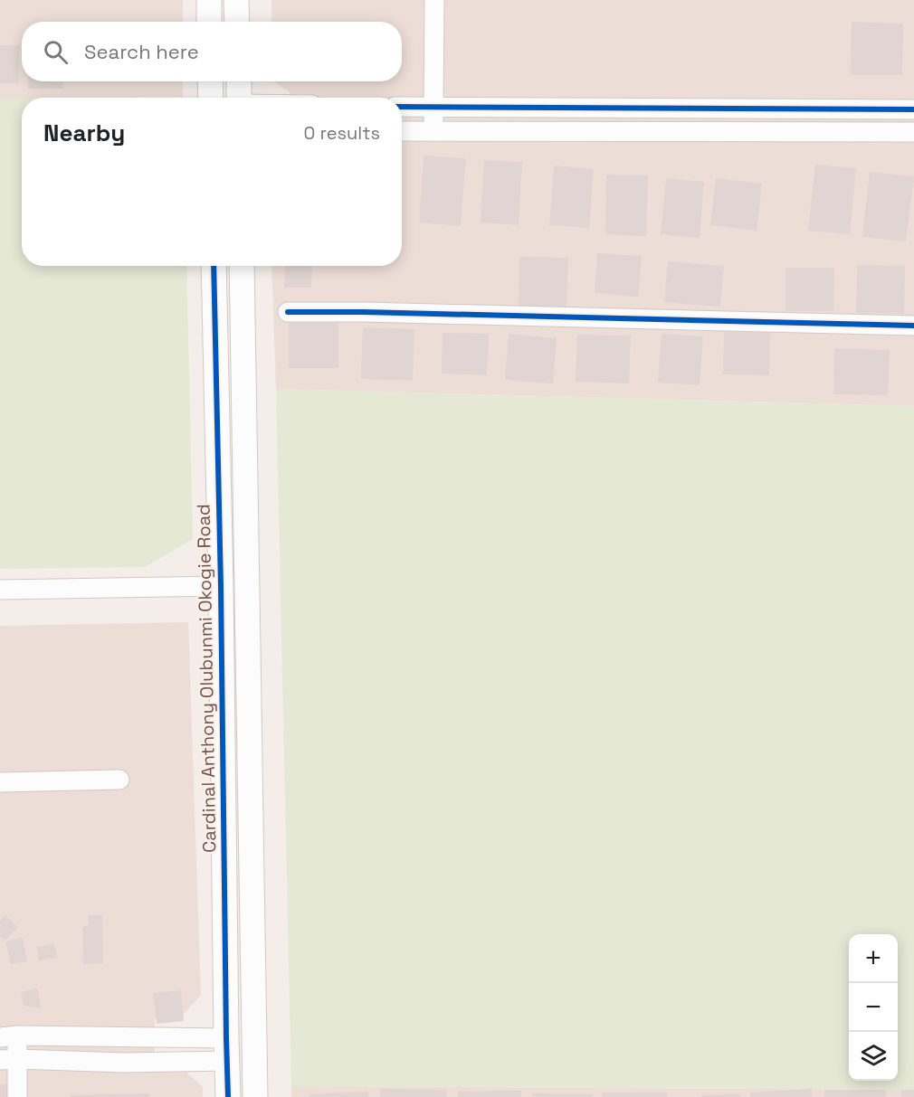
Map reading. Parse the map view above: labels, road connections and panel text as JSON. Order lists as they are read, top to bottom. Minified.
{"streets":{"street":["Cardinal Anthony Olubunmi Okogie Road"]},"page":{"search":"Search here","heading":["Nearby","0 results"],"map_buttons":["+","−"]}}
